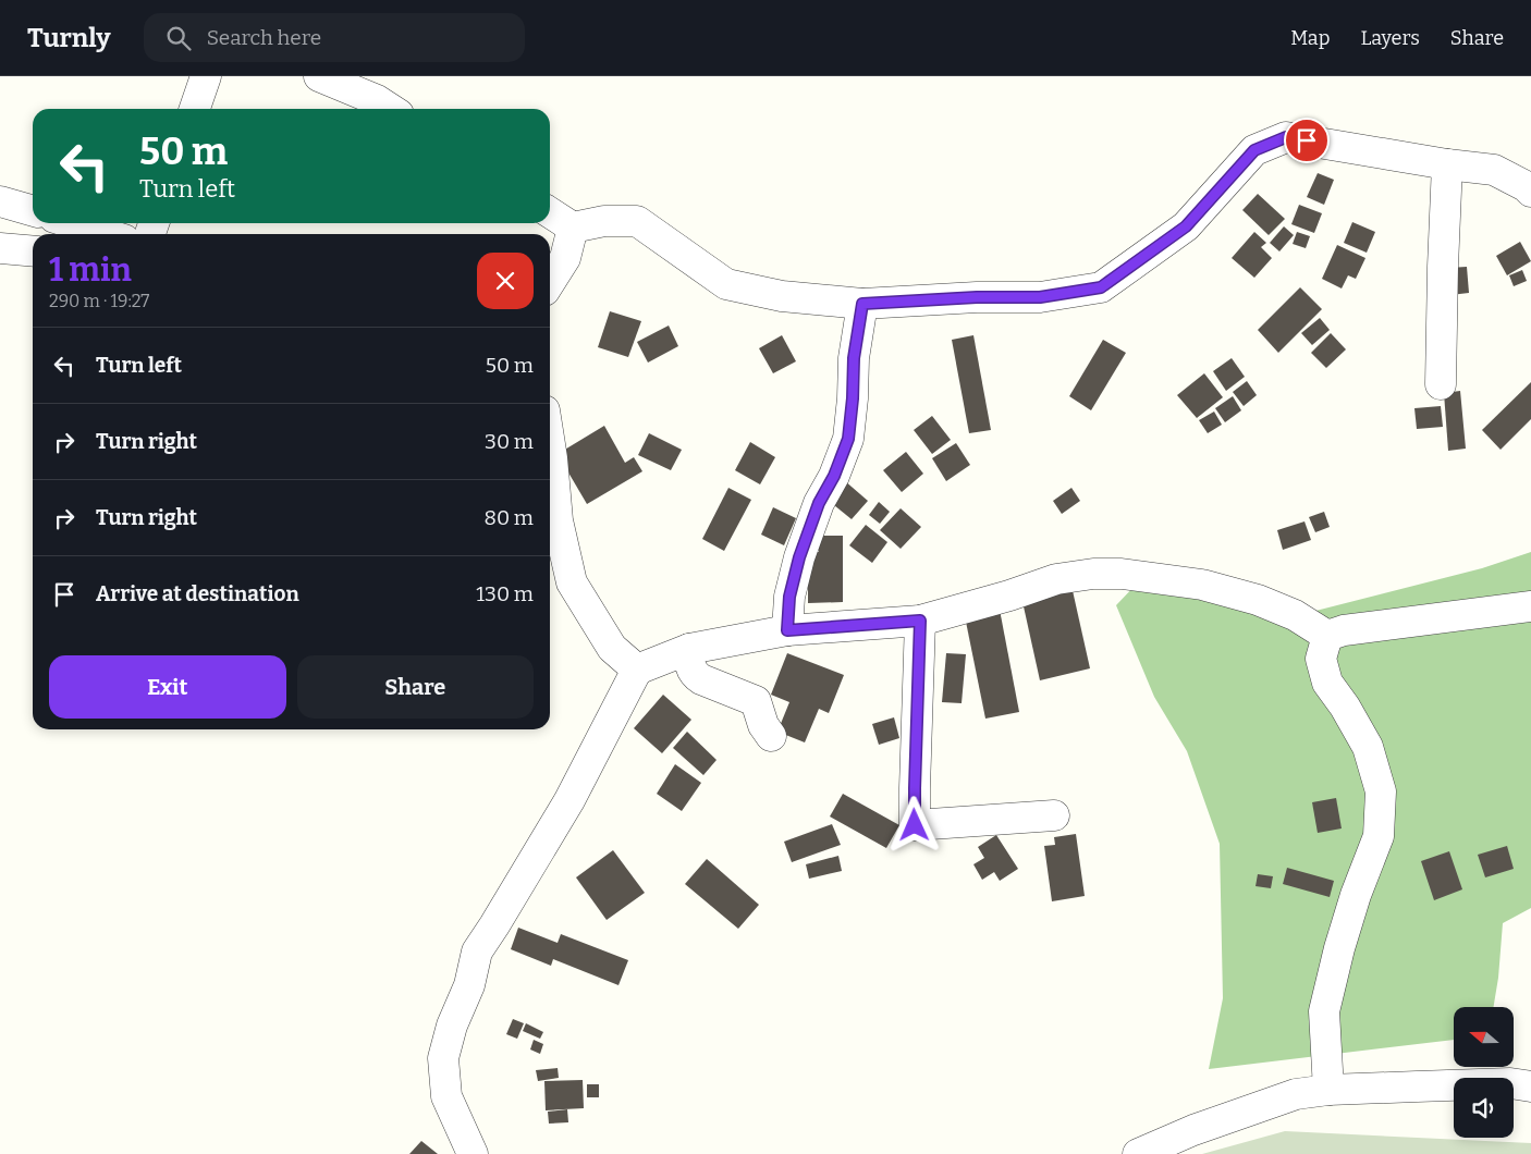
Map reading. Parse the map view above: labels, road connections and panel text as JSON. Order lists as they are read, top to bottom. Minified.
{"north":"left","page":{"header":"Turnly","search":"Search here","nav":["Map","Layers","Share"],"turn":["50 m","Turn left"],"heading":["1 min","290 m · 19:27"],"list":[{"name":"Turn left","value":"50 m"},{"name":"Turn right","value":"30 m"},{"name":"Turn right","value":"80 m"},{"name":"Arrive at destination","value":"130 m"}],"buttons":["Exit","Share"]}}
